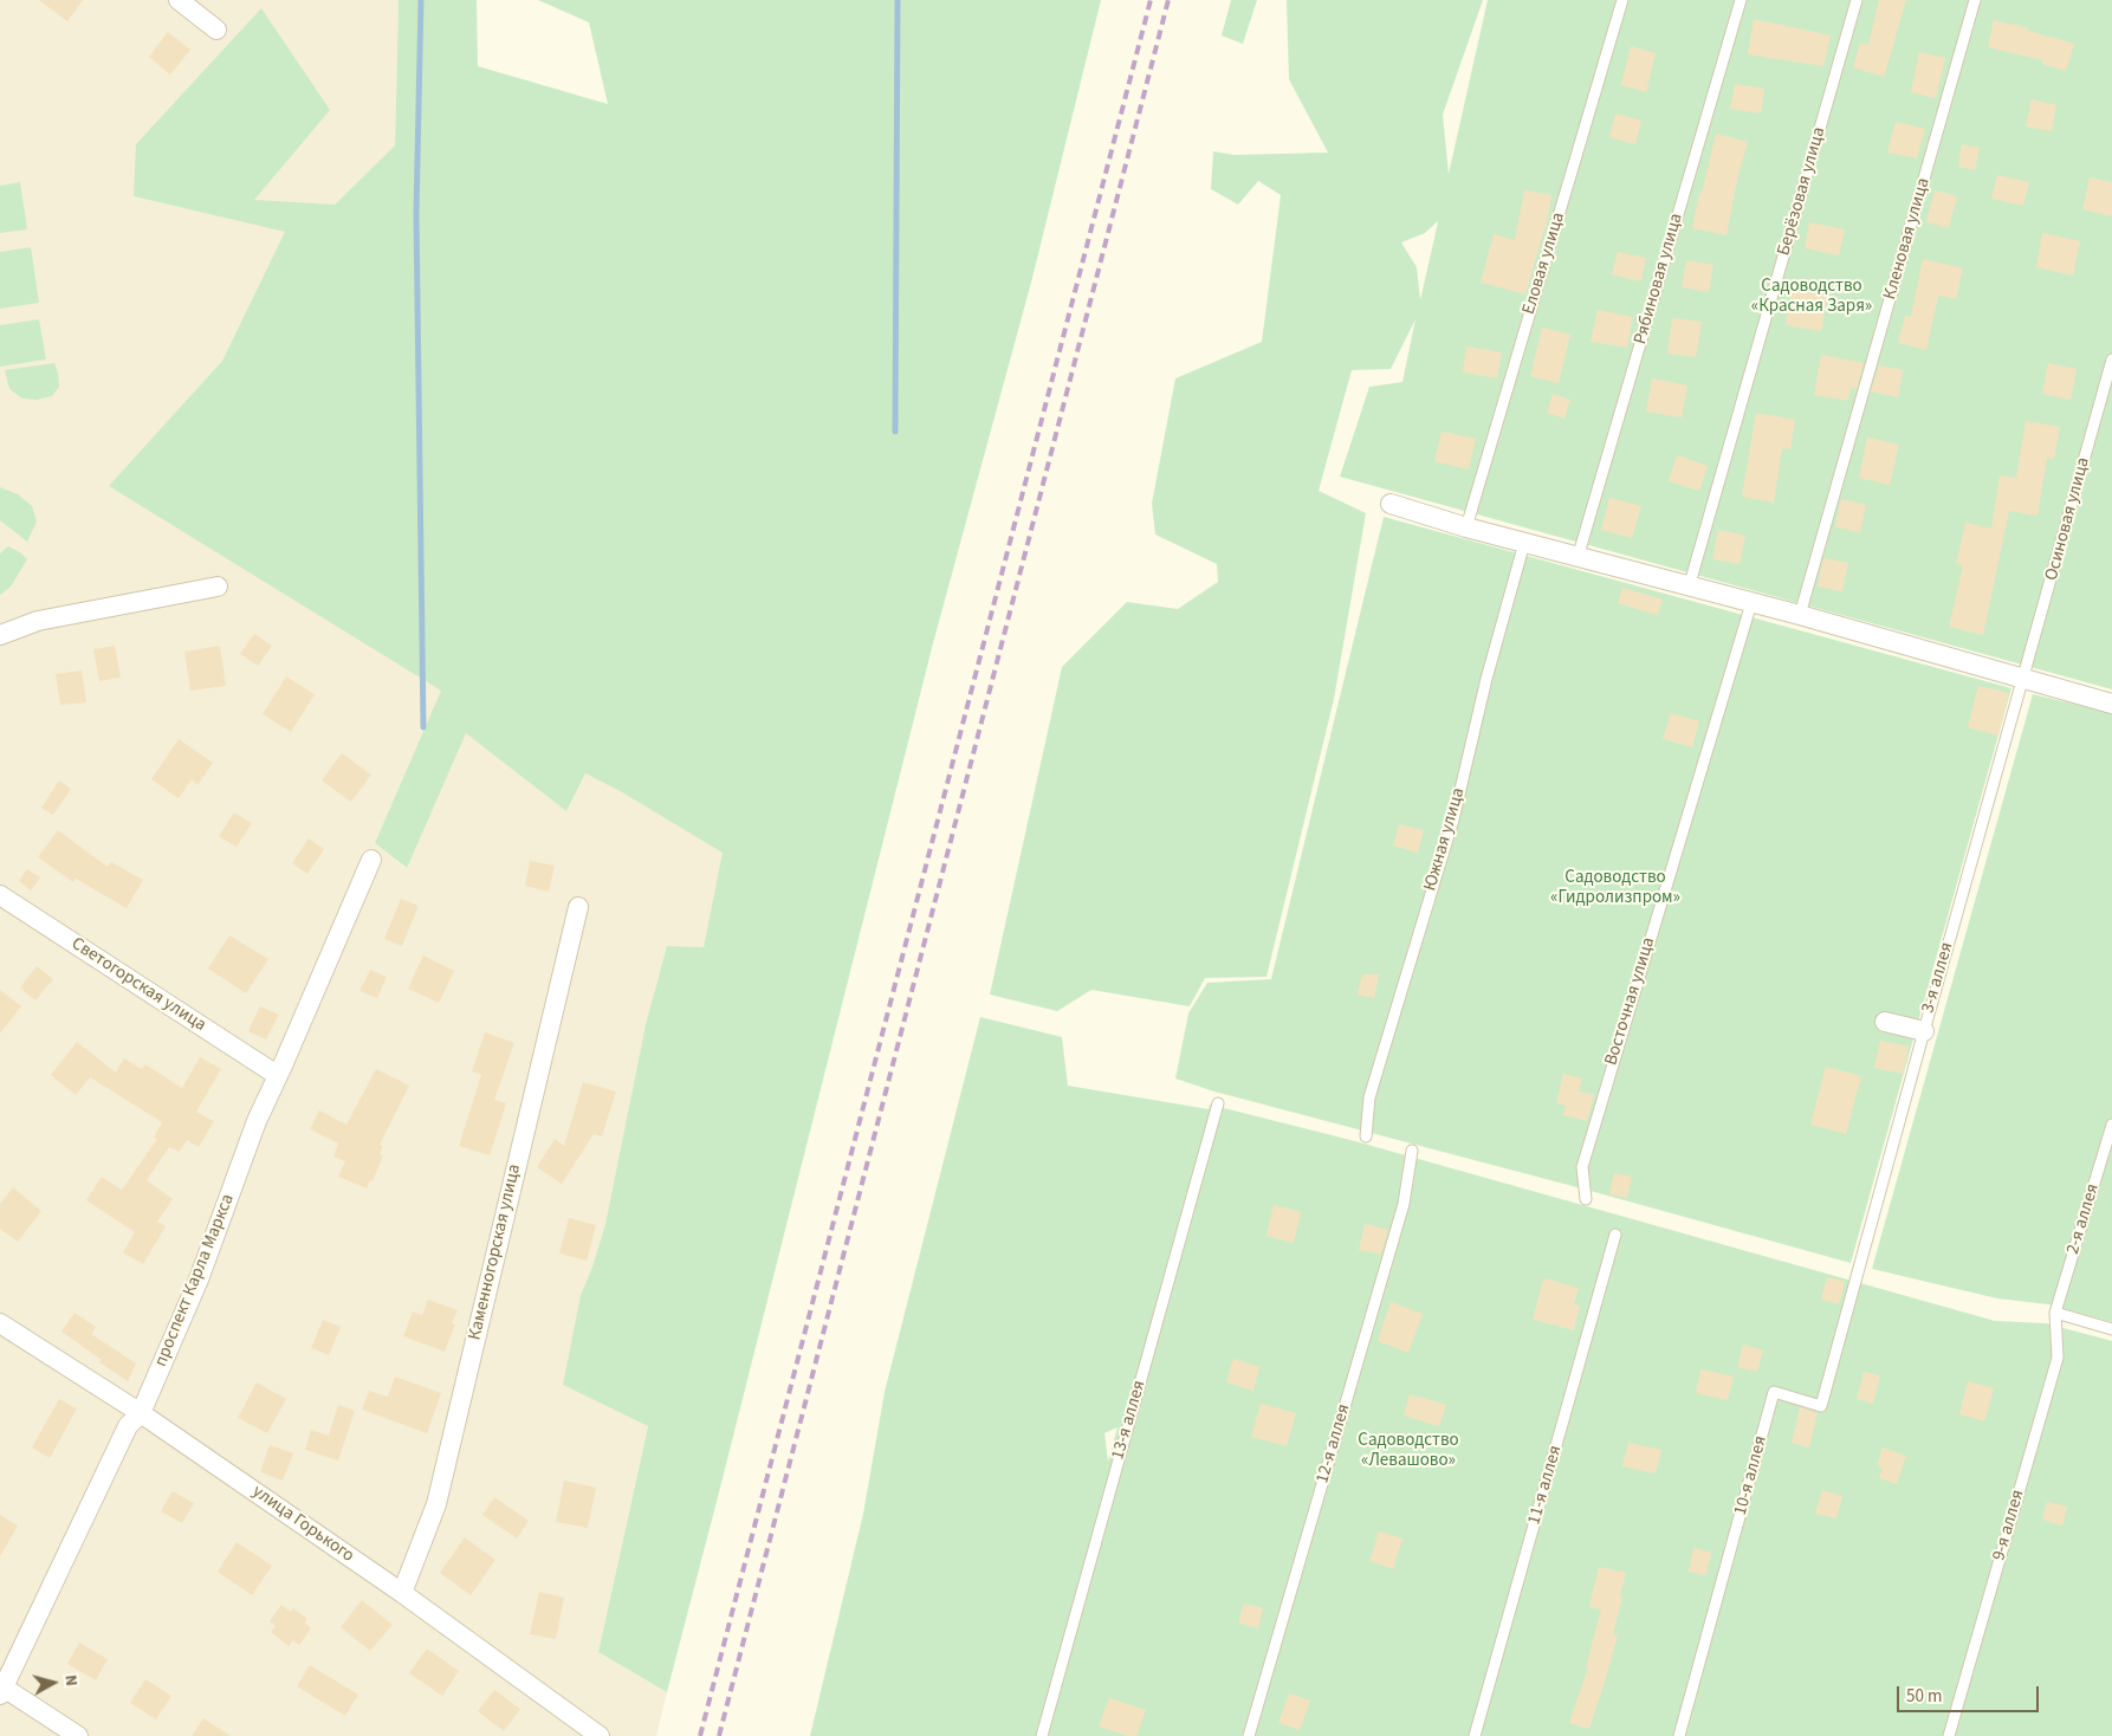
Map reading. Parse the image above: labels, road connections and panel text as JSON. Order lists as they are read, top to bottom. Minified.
{"streets":{"street":["Светогорская улица","Каменногорская улица","проспект Карла Маркса","улица Горького"],"lane":["Берёзовая улица","Кленовая улица","Еловая улица","Рябиновая улица","Осиновая улица","Южная улица","3-я аллея","Восточная улица","2-я аллея","13-я аллея","12-я аллея","10-я аллея","11-я аллея","9-я аллея"]},"crossings":[["Осиновая улица","3-я аллея"],["3-я аллея","10-я аллея"],["Светогорская улица","проспект Карла Маркса"],["2-я аллея","9-я аллея"],["Каменногорская улица","улица Горького"],["проспект Карла Маркса","улица Горького"]],"parks":["Садоводство «Красная Заря»","Садоводство «Гидролизпром»","Садоводство «Левашово»"],"scale_bar":"50 m","north":"right"}
